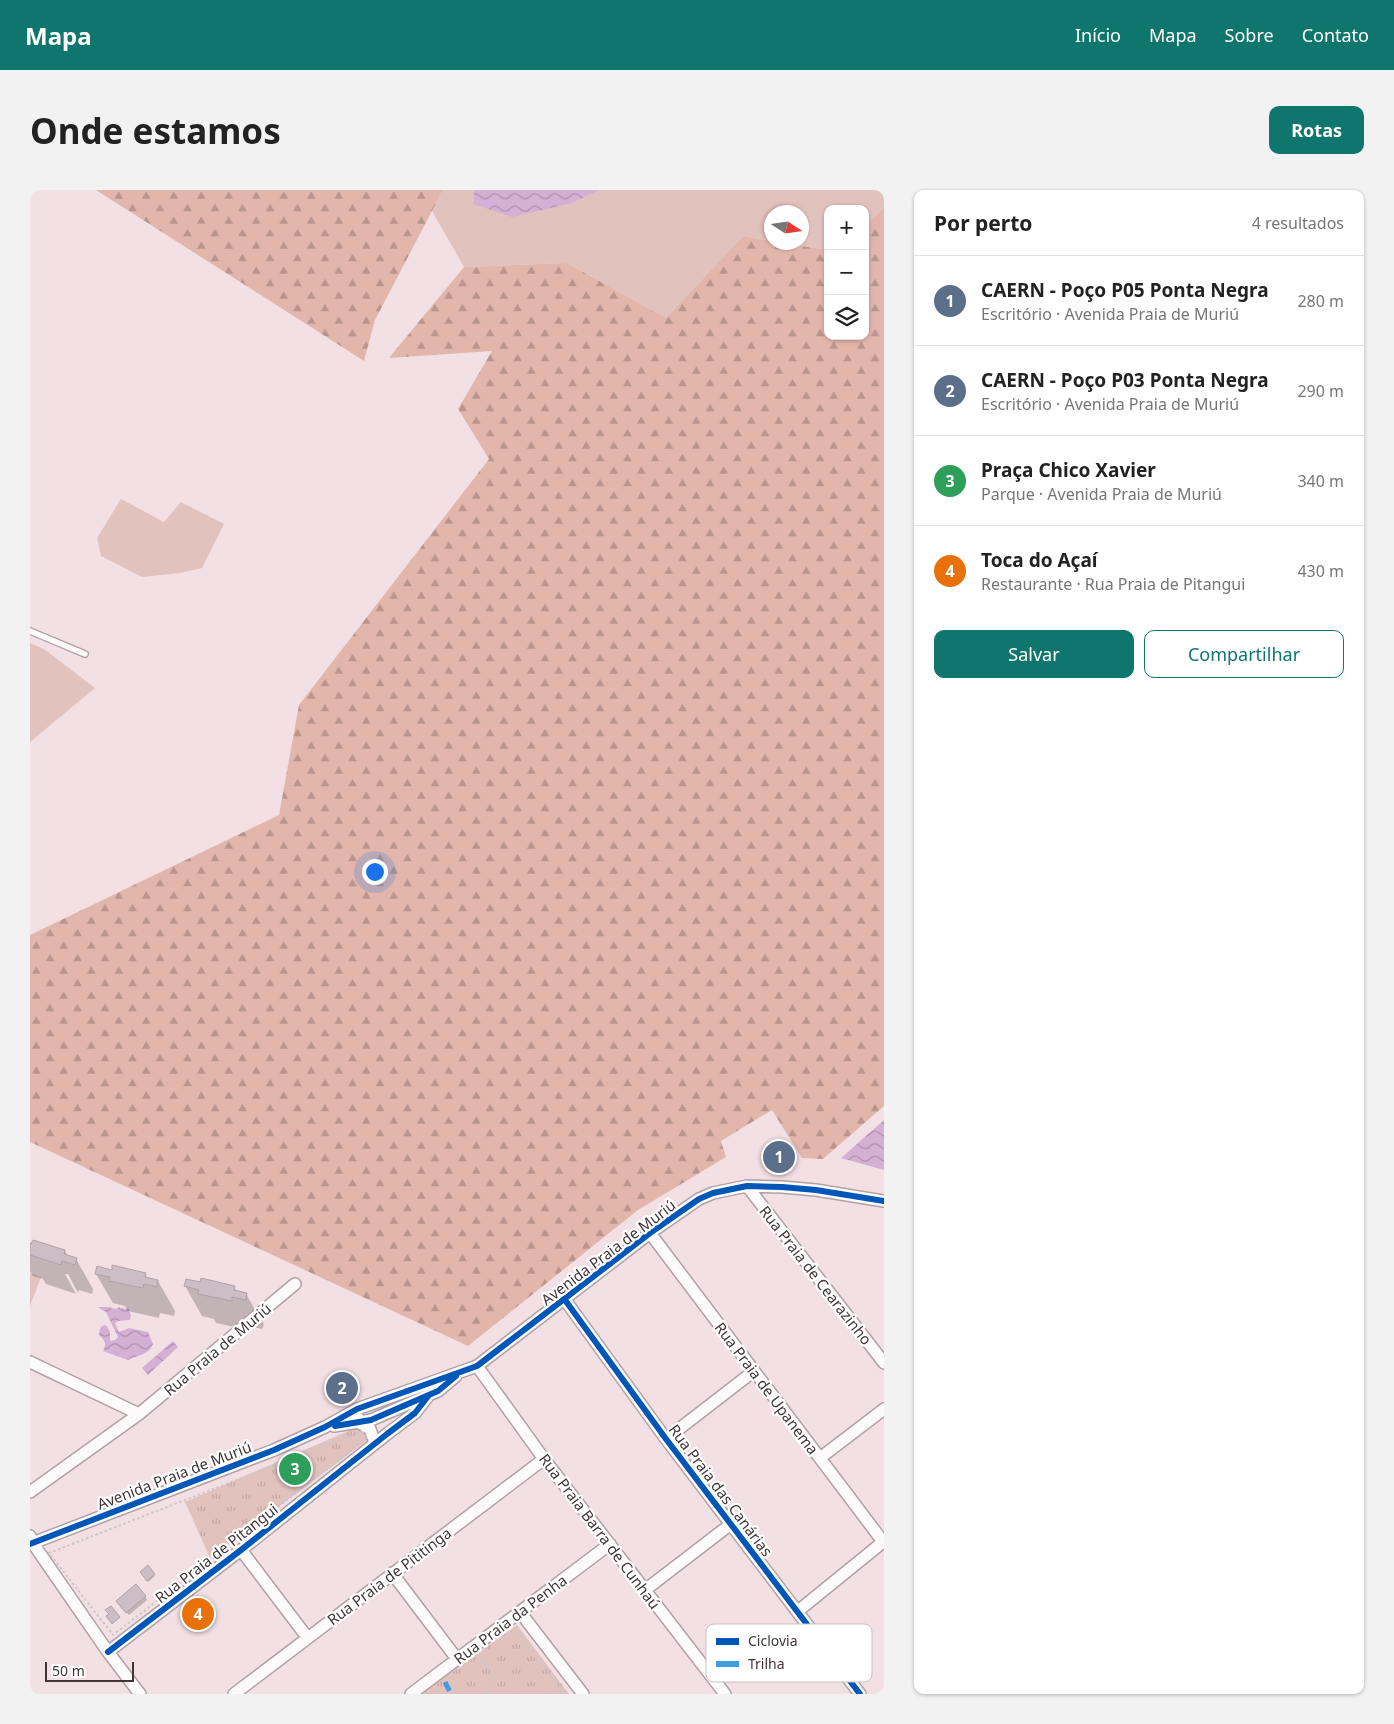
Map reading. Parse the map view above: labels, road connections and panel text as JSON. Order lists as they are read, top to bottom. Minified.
{"streets":{"street":["Avenida Praia de Muriú","Rua Praia de Cearazinho","Rua Praia de Muriú","Rua Praia de Upanema","Rua Praia das Canárias","Rua Praia Barra de Cunhaú","Rua Praia de Pitangui","Rua Praia de Pititinga","Rua Praia da Penha"]},"crossings":[["Avenida Praia de Muriú","Rua Praia de Cearazinho"],["Avenida Praia de Muriú","Rua Praia de Upanema"],["Avenida Praia de Muriú","Rua Praia das Canárias"],["Avenida Praia de Muriú","Rua Praia Barra de Cunhaú"],["Avenida Praia de Muriú","Rua Praia de Pitangui"],["Rua Praia Barra de Cunhaú","Rua Praia de Pititinga"],["Rua Praia Barra de Cunhaú","Rua Praia da Penha"]],"legend":["Ciclovia","Trilha"],"scale_bar":"50 m","north":"right","page":{"header":"Mapa","nav":["Início","Mapa","Sobre","Contato"],"buttons":["Rotas",["Salvar","Compartilhar"]],"title":"Onde estamos","heading":["Por perto","4 resultados"],"map_buttons":["+","−"],"list":[{"mark":"1","name":"CAERN - Poço P05 Ponta Negra","note":"Escritório · Avenida Praia de Muriú","value":"280 m"},{"mark":"2","name":"CAERN - Poço P03 Ponta Negra","note":"Escritório · Avenida Praia de Muriú","value":"290 m"},{"mark":"3","name":"Praça Chico Xavier","note":"Parque · Avenida Praia de Muriú","value":"340 m"},{"mark":"4","name":"Toca do Açaí","note":"Restaurante · Rua Praia de Pitangui","value":"430 m"}],"pins":["1","2","3","4"],"scale":"50 m"}}
